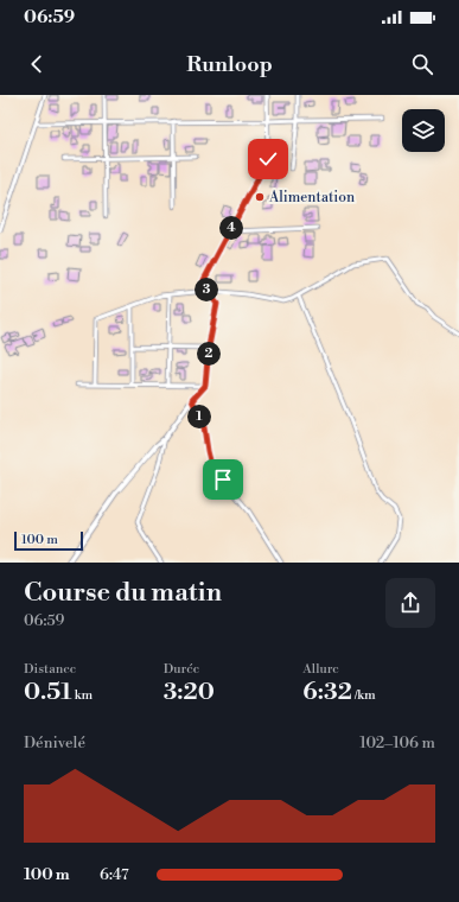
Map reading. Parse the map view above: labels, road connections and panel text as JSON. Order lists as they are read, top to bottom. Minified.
{"places":["Alimentation"],"scale_bar":"100 m","page":{"status":"06:59","header":"Runloop","pins":["4","3","2","1"],"scale":"100 m","heading":["Course du matin","06:59"],"stats":[["Distance","0.51 km"],["Durée","3:20"],["Allure","6:32 /km"]],"chart":["Dénivelé","102–106 m"],"list":[{"name":"100 m","note":"6:47"}]}}
